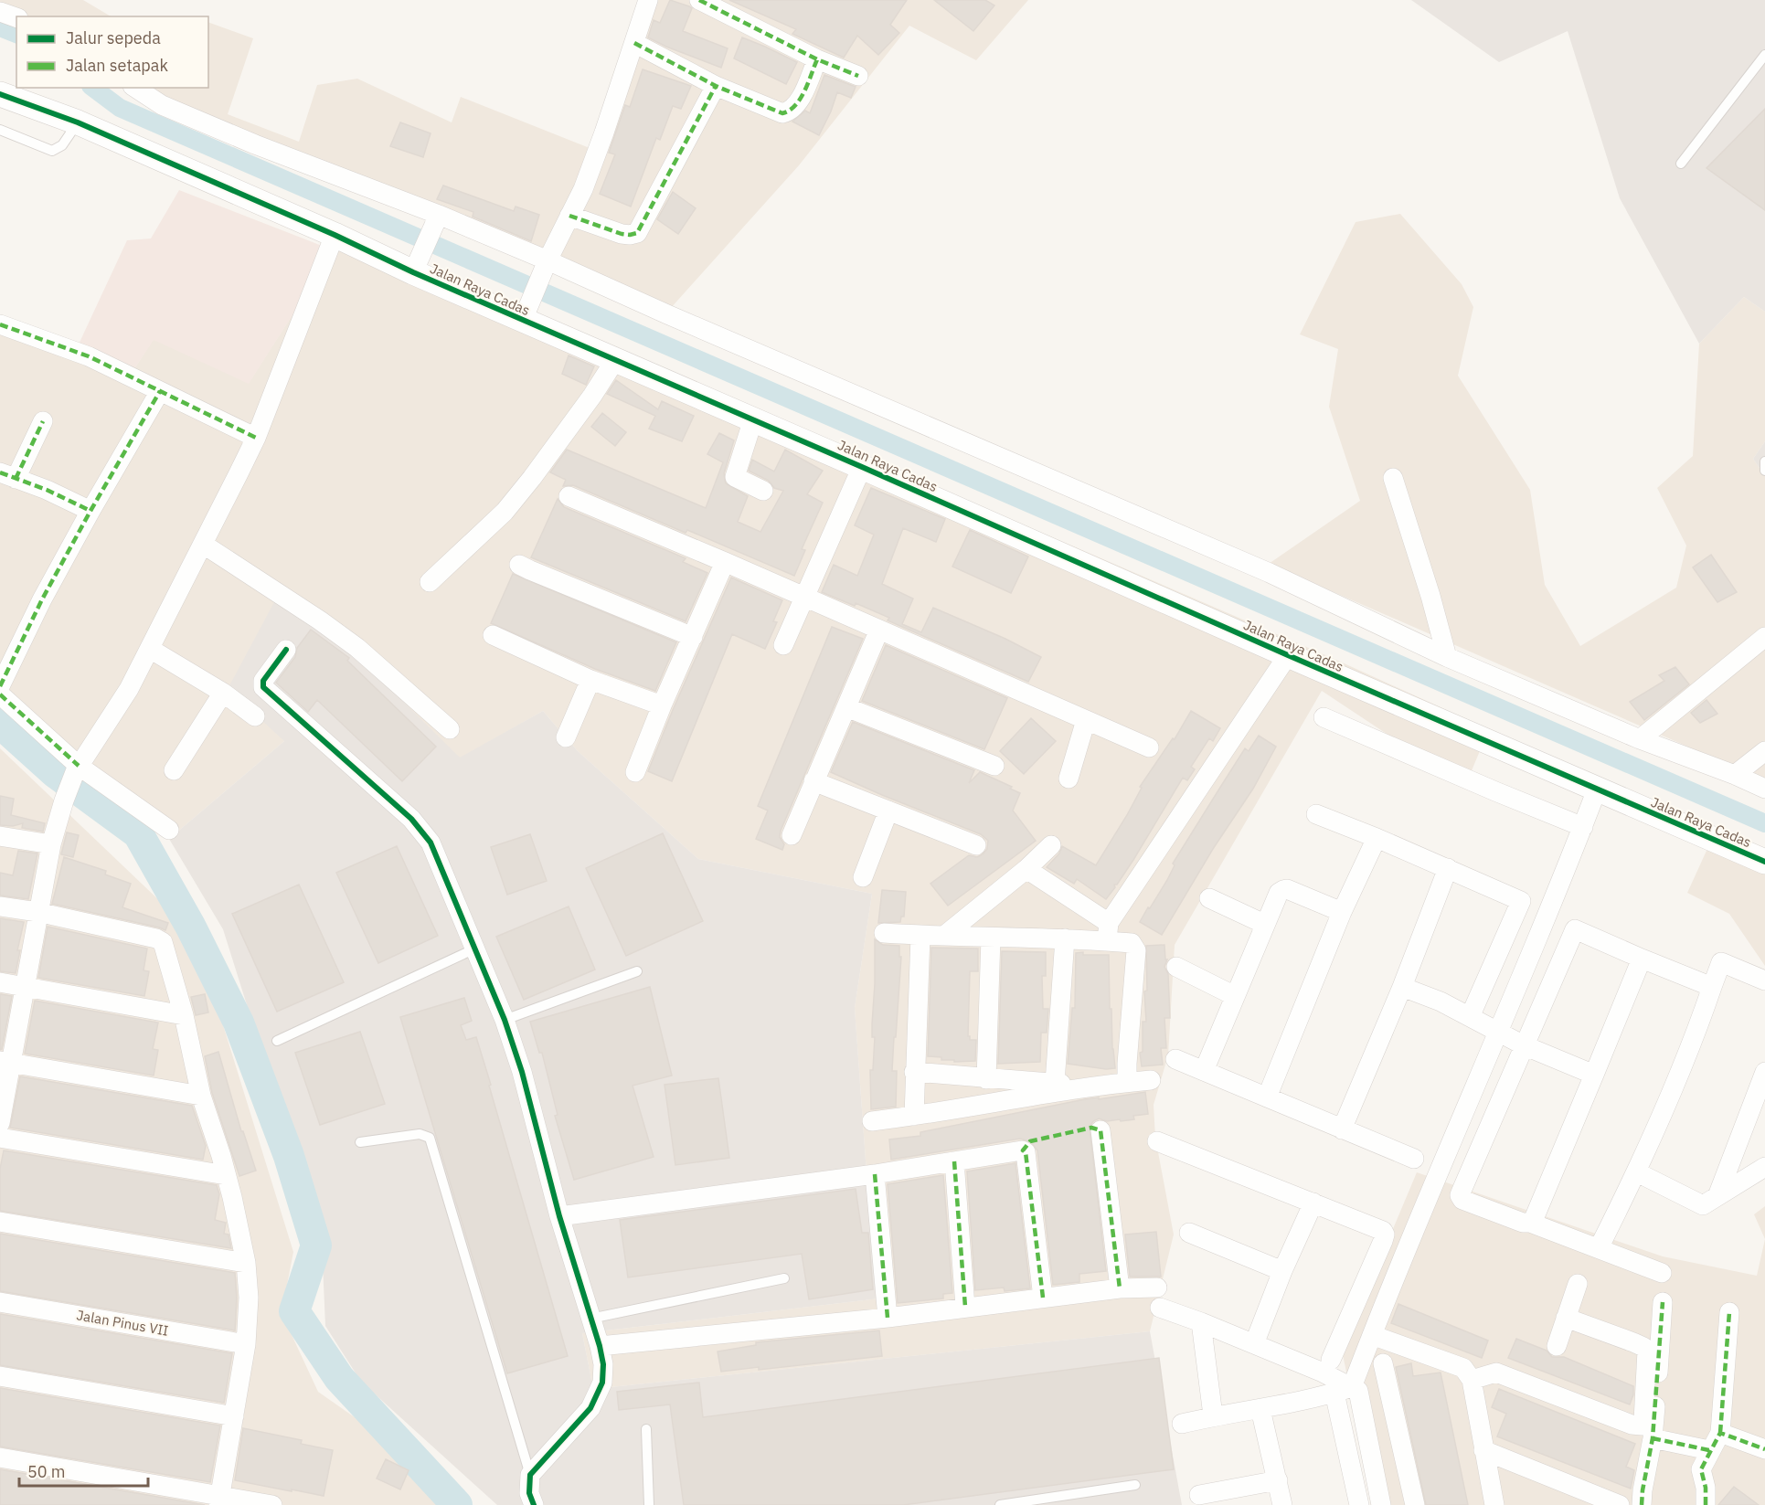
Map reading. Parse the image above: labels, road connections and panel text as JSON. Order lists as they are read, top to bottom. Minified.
{"streets":{"street":["Jalan Raya Cadas","Jalan Pinus VII"]},"legend":["Jalur sepeda","Jalan setapak"],"scale_bar":"50 m"}
